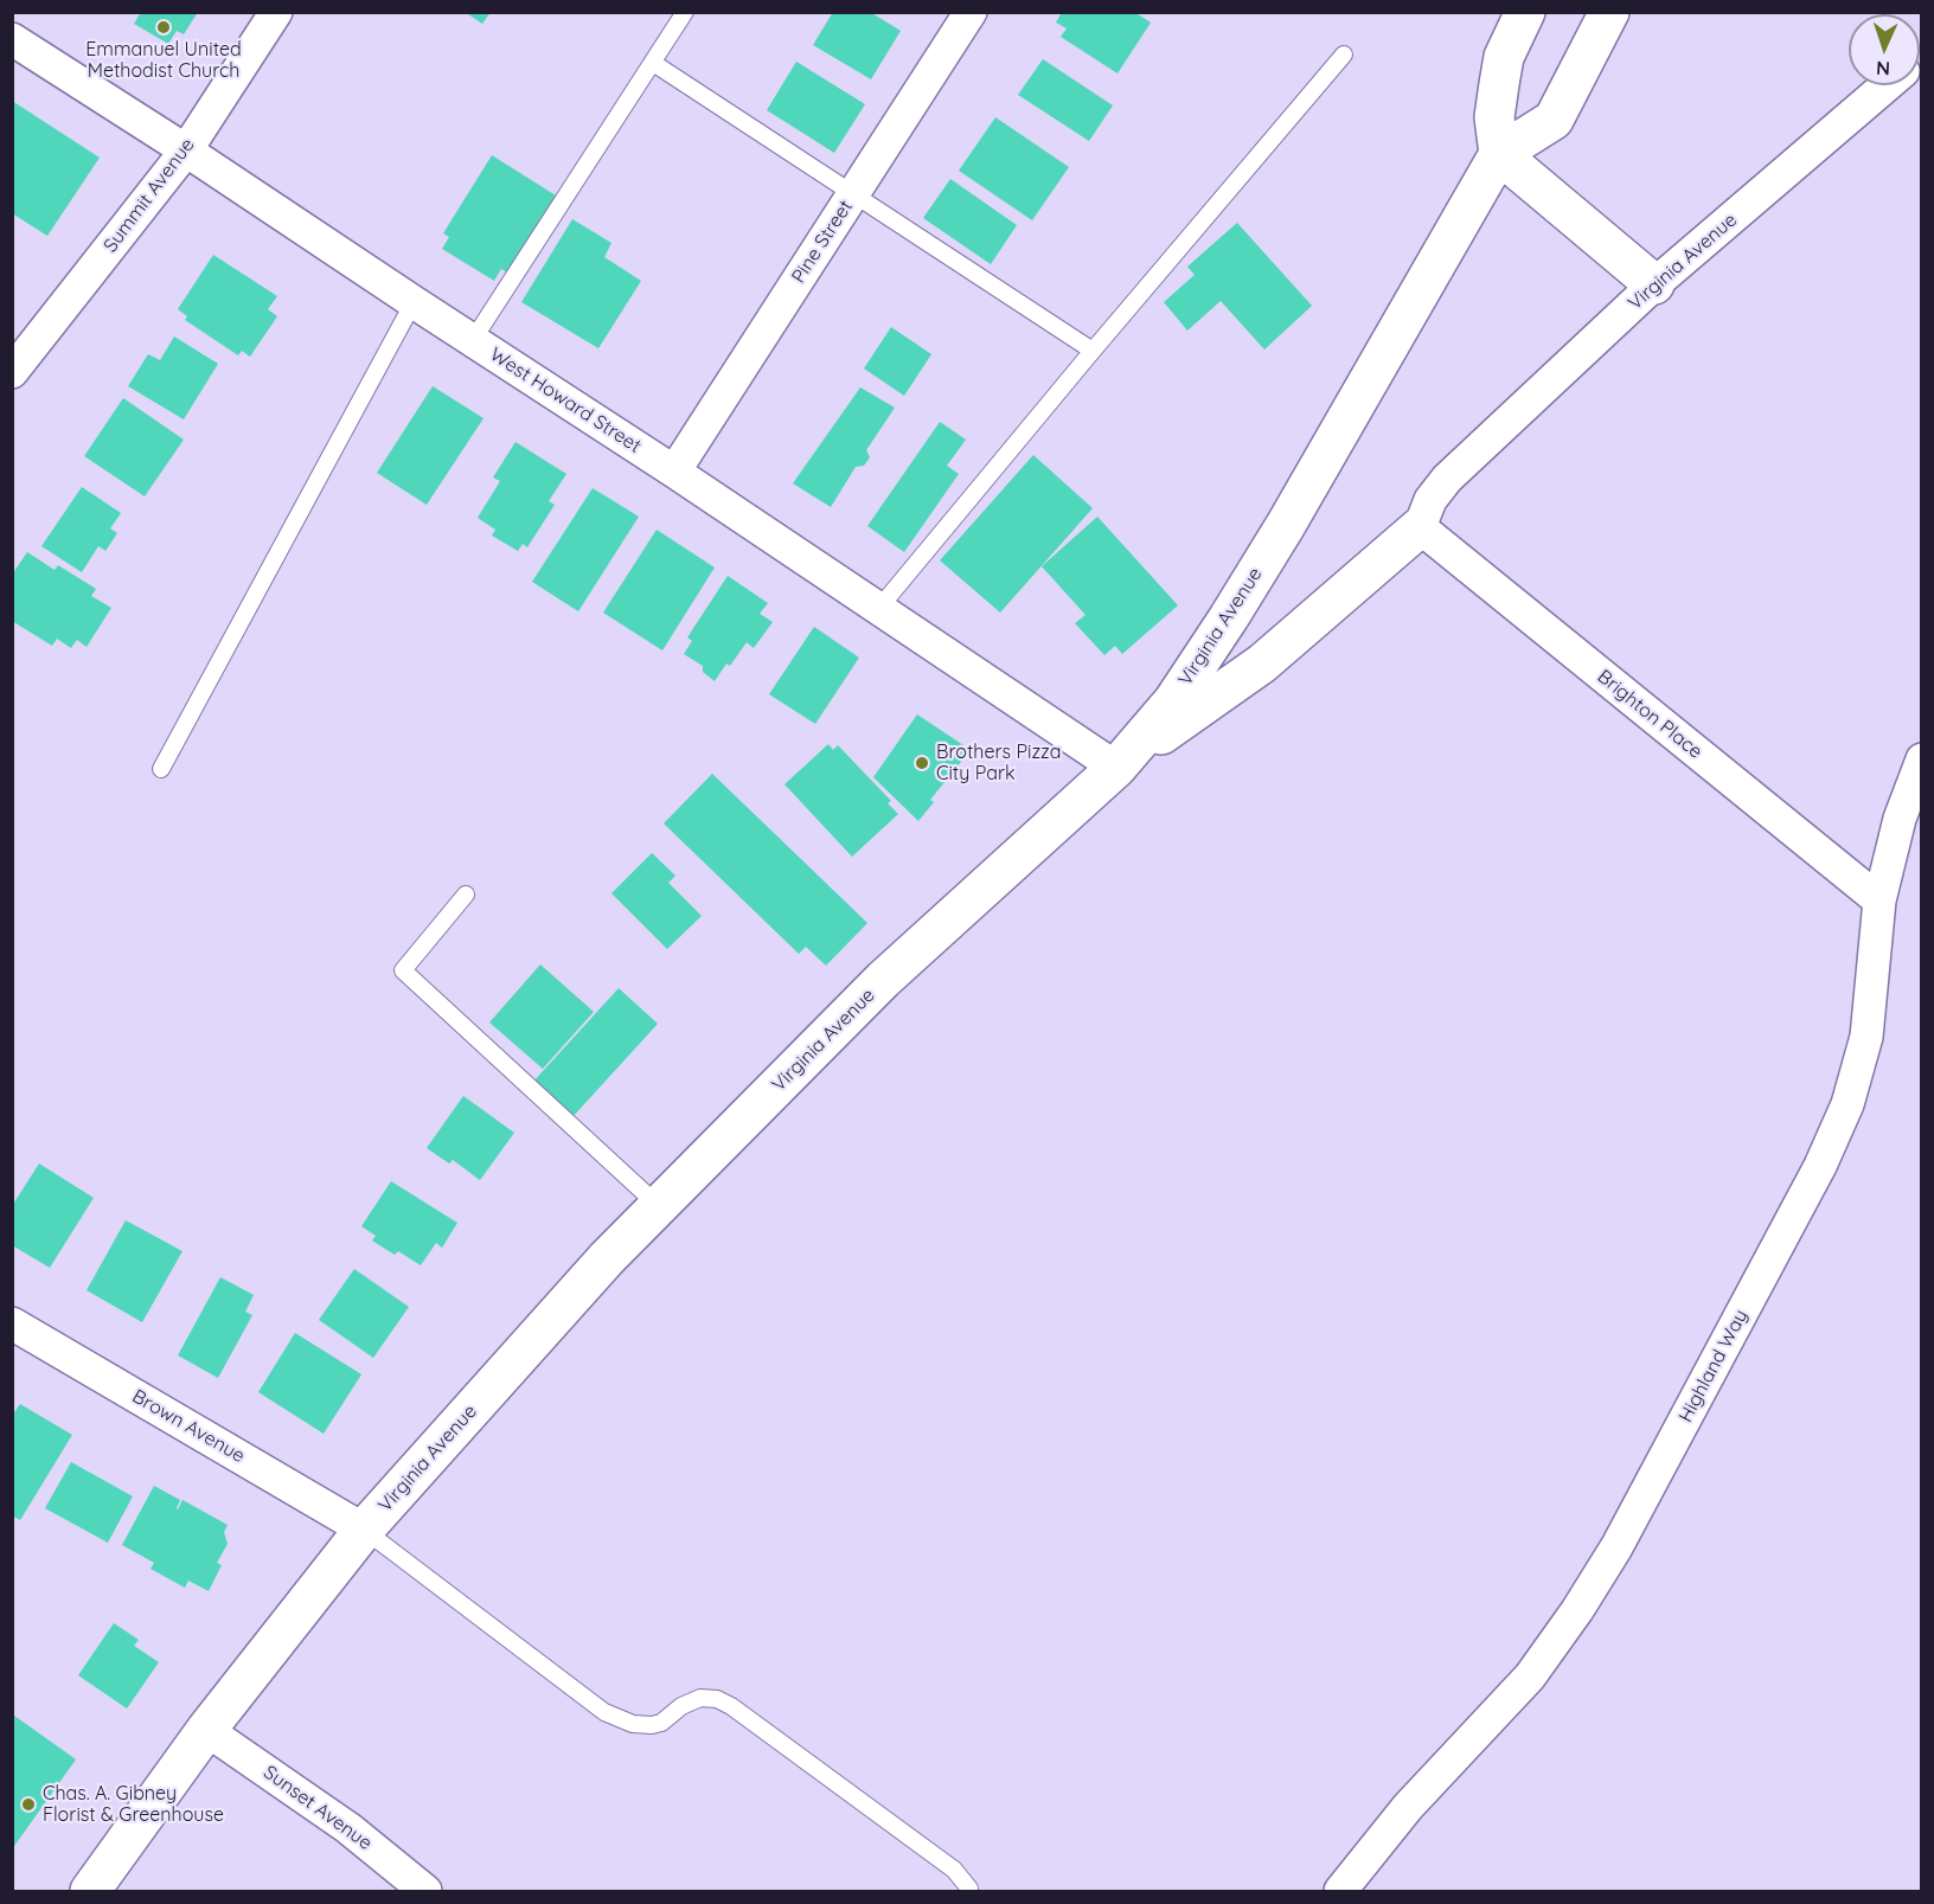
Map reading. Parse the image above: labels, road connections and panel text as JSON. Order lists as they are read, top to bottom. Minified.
{"streets":{"main road":["Virginia Avenue"],"street":["Summit Avenue","Pine Street","West Howard Street","Brighton Place","Highland Way","Brown Avenue","Sunset Avenue"]},"crossings":[["Summit Avenue","West Howard Street"],["Pine Street","West Howard Street"],["Virginia Avenue","West Howard Street"],["Virginia Avenue","Brighton Place"],["Virginia Avenue","Brown Avenue"],["Virginia Avenue","Sunset Avenue"],["Brighton Place","Highland Way"]],"places":["Emmanuel United Methodist Church","Brothers Pizza City Park","Chas. A. Gibney Florist & Greenhouse"],"north":"bottom"}
